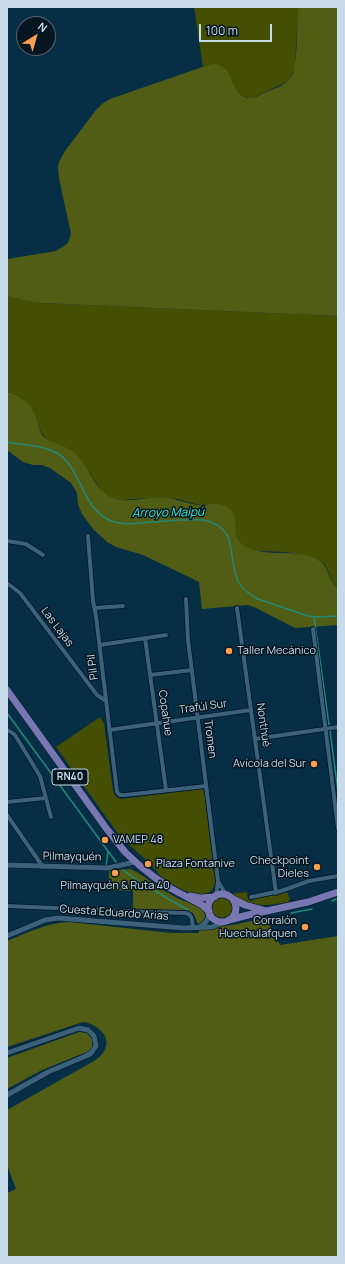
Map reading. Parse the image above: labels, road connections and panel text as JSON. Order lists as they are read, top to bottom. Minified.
{"streets":{"main road":["RN40"],"street":["Las Lajas","Pil Pil","Trafúl Sur","Copahue","Nonthué","Tromen","Pilmayquén","Cuesta Eduardo Arias"]},"crossings":[["Las Lajas","Pil Pil"],["Pil Pil","Trafúl Sur"],["Pil Pil","Copahue"],["Trafúl Sur","Copahue"],["Trafúl Sur","Nonthué"],["Trafúl Sur","Tromen"],["Tromen","RN40"],["Tromen","Cuesta Eduardo Arias"],["RN40","Pilmayquén"],["RN40","Cuesta Eduardo Arias"]],"water":["Arroyo Maipú"],"places":["Taller Mecánico","Avícola del Sur","VAMEP 48","Plaza Fontanive","Checkpoint Dieles","Pilmayquén & Ruta 40","Corralón Huechulafquen"],"scale_bar":"100 m","north":"top right"}
